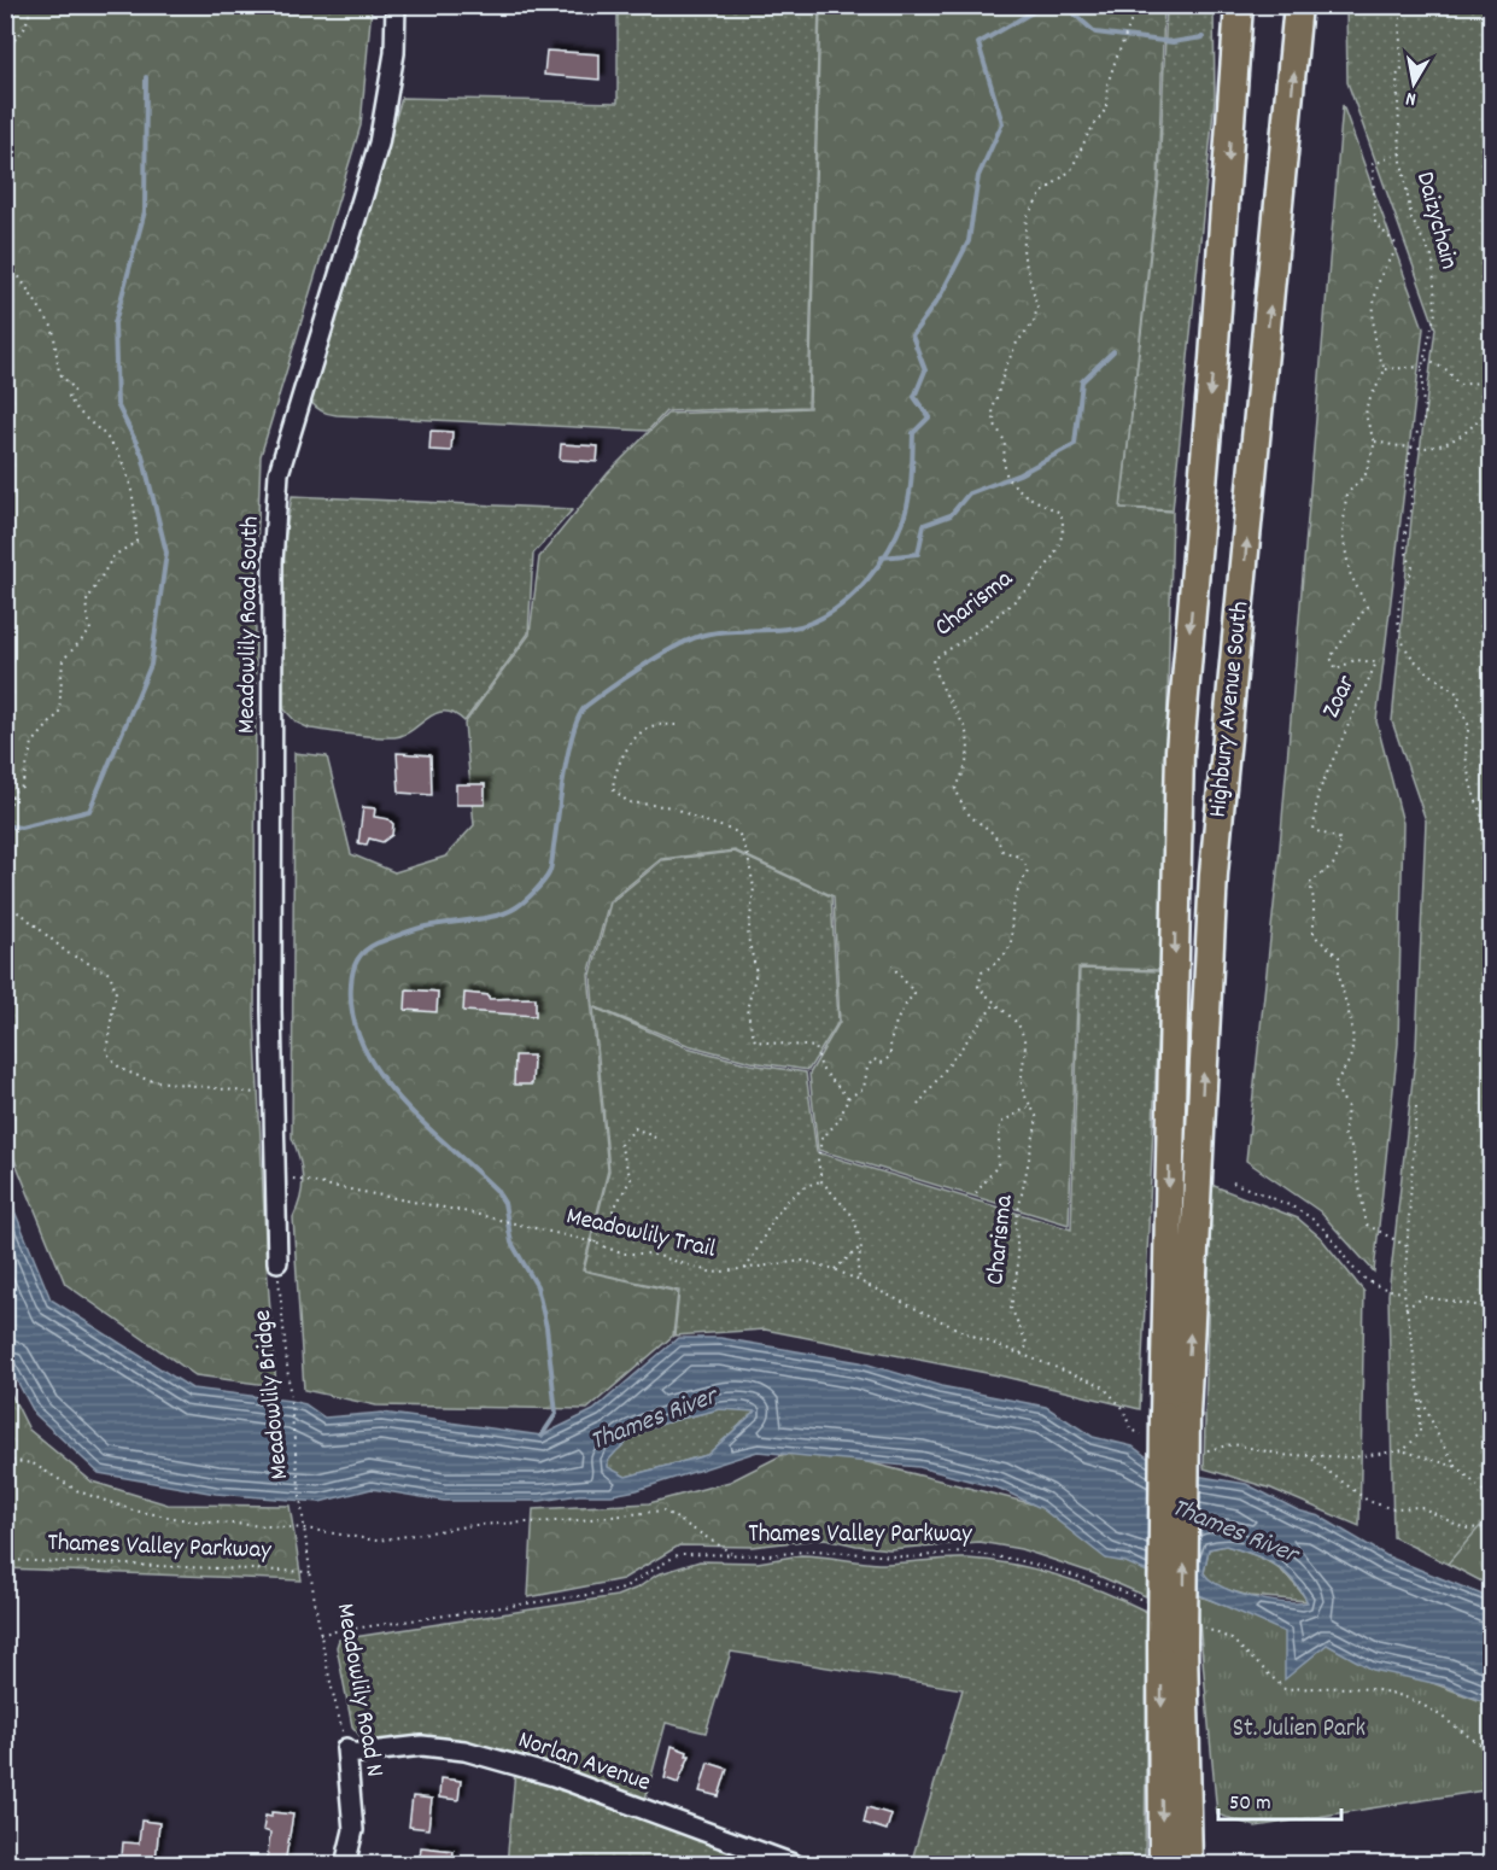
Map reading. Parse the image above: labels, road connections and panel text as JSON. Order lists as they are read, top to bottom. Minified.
{"streets":{"highway":["Highbury Avenue South"],"street":["Meadowlily Road South","Meadowlily Road N","Norlan Avenue"],"path":["Daizychain","Charisma","Zoar","Meadowlily Trail","Meadowlily Bridge","Thames Valley Parkway"]},"crossings":[["Charisma","Meadowlily Trail"],["Meadowlily Road South","Meadowlily Trail"],["Meadowlily Road South","Meadowlily Bridge"],["Highbury Avenue South","Meadowlily Trail"],["Meadowlily Bridge","Meadowlily Road N"],["Thames Valley Parkway","Meadowlily Road N"],["Meadowlily Road N","Norlan Avenue"]],"water":["Thames River"],"parks":["St. Julien Park"],"scale_bar":"50 m","north":"bottom"}
